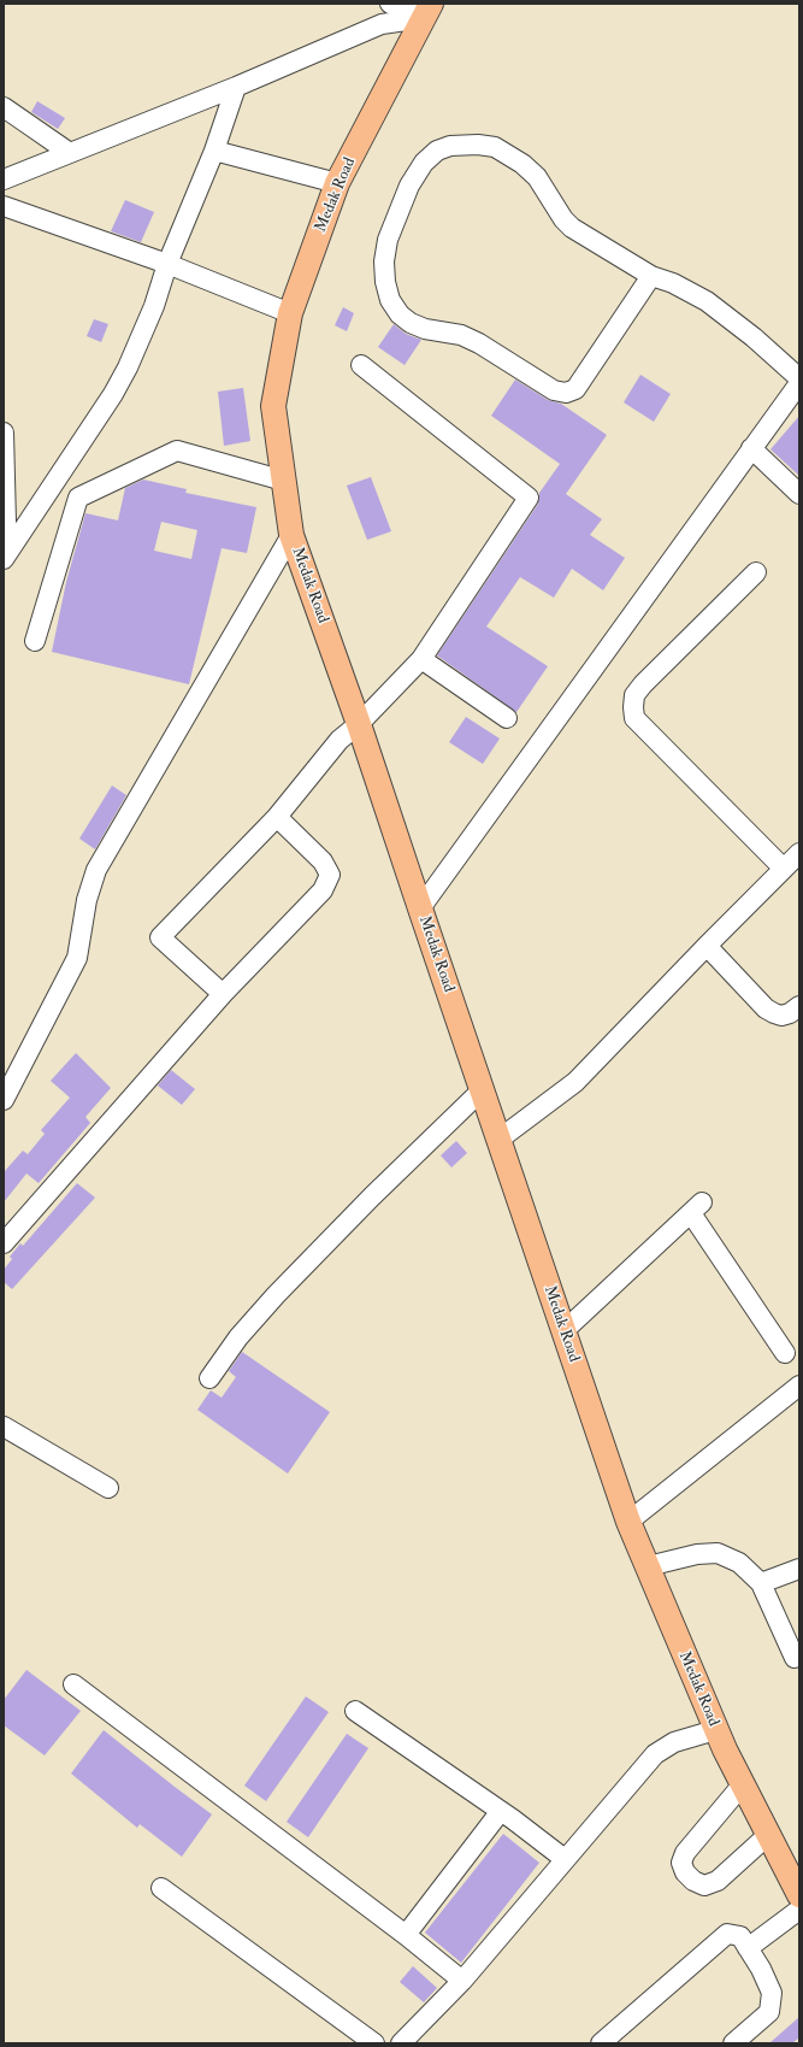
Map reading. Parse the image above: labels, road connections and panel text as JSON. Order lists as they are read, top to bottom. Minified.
{"streets":{"main road":["Medak Road"]}}
